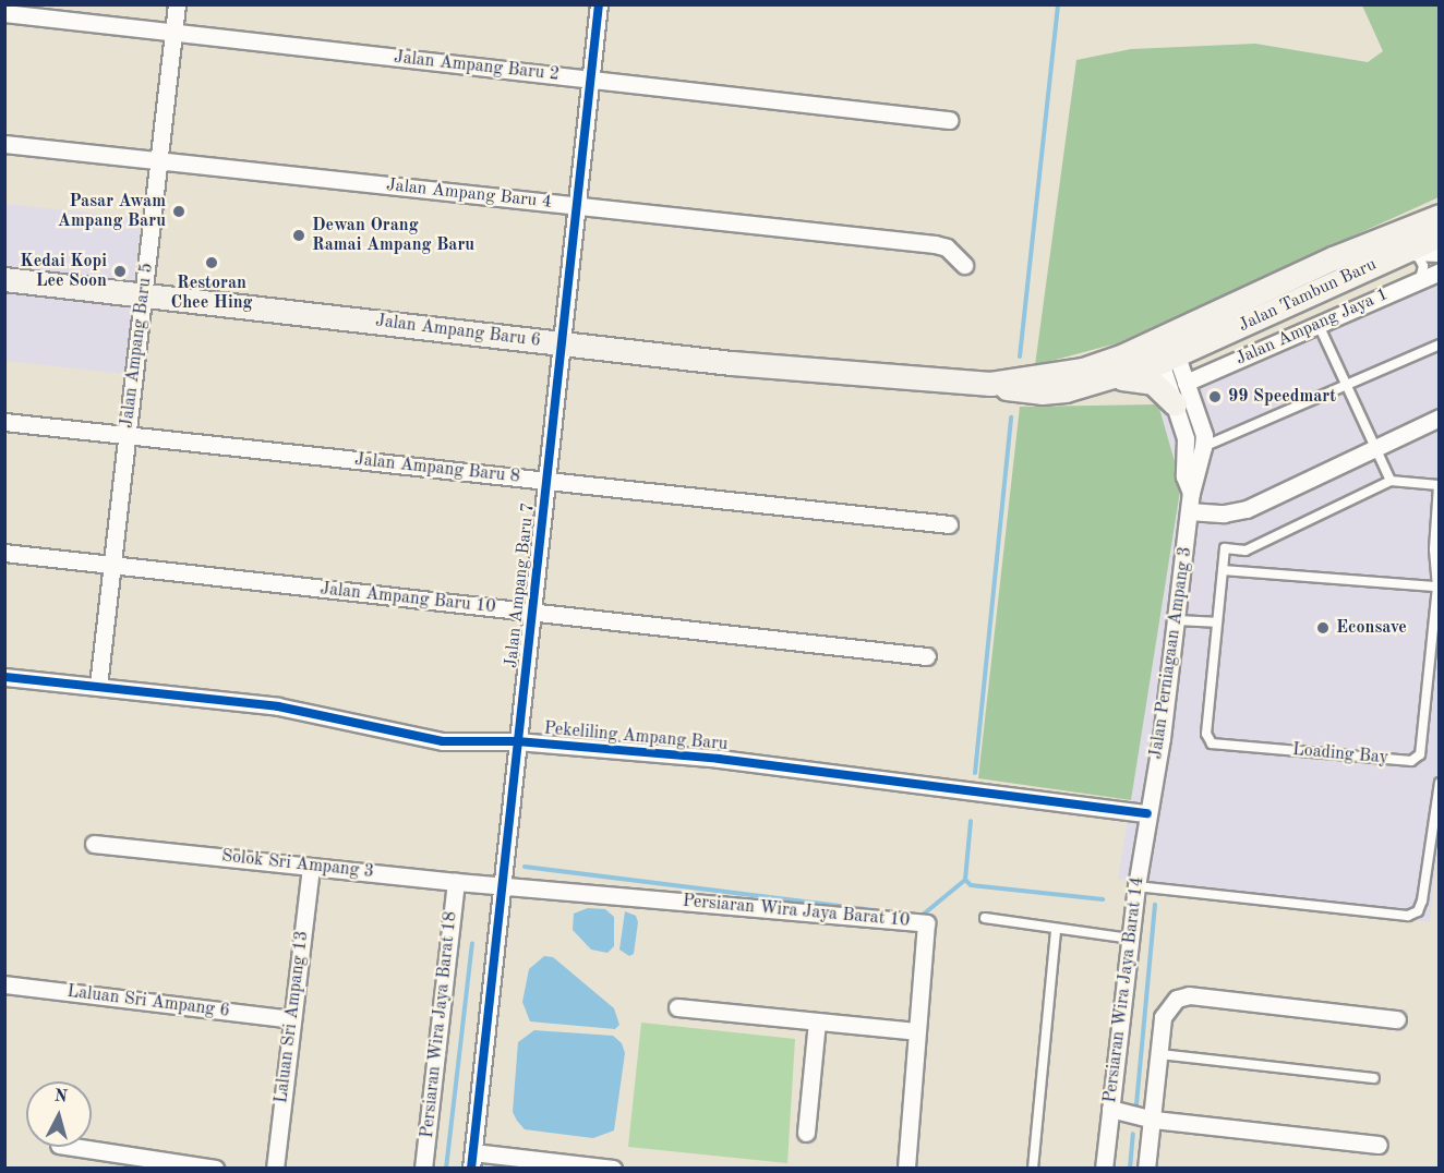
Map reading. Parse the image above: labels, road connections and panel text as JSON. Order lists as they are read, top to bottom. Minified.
{"streets":{"main road":["Jalan Tambun Baru","Jalan Ampang Baru 6"],"street":["Jalan Ampang Baru 2","Jalan Ampang Baru 4","Jalan Ampang Jaya 1","Jalan Ampang Baru 5","Jalan Ampang Baru 8","Jalan Ampang Baru 7","Jalan Ampang Baru 10","Jalan Perniagaan Ampang 3","Pekeliling Ampang Baru","Solok Sri Ampang 3","Persiaran Wira Jaya Barat 10","Persiaran Wira Jaya Barat 14","Laluan Sri Ampang 6","Laluan Sri Ampang 13","Persiaran Wira Jaya Barat 18"],"lane":["Loading Bay"]},"crossings":[["Jalan Ampang Baru 2","Jalan Ampang Baru 5"],["Jalan Ampang Baru 2","Jalan Ampang Baru 7"],["Jalan Ampang Baru 4","Jalan Ampang Baru 5"],["Jalan Ampang Baru 4","Jalan Ampang Baru 7"],["Jalan Tambun Baru","Jalan Ampang Baru 6"],["Jalan Tambun Baru","Jalan Perniagaan Ampang 3"],["Jalan Ampang Jaya 1","Jalan Perniagaan Ampang 3"],["Jalan Ampang Baru 6","Jalan Ampang Baru 5"],["Jalan Ampang Baru 6","Jalan Ampang Baru 7"],["Jalan Ampang Baru 6","Jalan Perniagaan Ampang 3"],["Jalan Ampang Baru 5","Jalan Ampang Baru 8"],["Jalan Ampang Baru 5","Jalan Ampang Baru 10"],["Jalan Ampang Baru 5","Pekeliling Ampang Baru"],["Jalan Ampang Baru 8","Jalan Ampang Baru 7"],["Jalan Ampang Baru 7","Jalan Ampang Baru 10"],["Jalan Ampang Baru 7","Pekeliling Ampang Baru"],["Jalan Ampang Baru 7","Solok Sri Ampang 3"],["Jalan Ampang Baru 7","Persiaran Wira Jaya Barat 10"],["Jalan Perniagaan Ampang 3","Pekeliling Ampang Baru"],["Jalan Perniagaan Ampang 3","Persiaran Wira Jaya Barat 14"],["Pekeliling Ampang Baru","Persiaran Wira Jaya Barat 14"],["Solok Sri Ampang 3","Persiaran Wira Jaya Barat 10"],["Solok Sri Ampang 3","Laluan Sri Ampang 13"],["Solok Sri Ampang 3","Persiaran Wira Jaya Barat 18"],["Laluan Sri Ampang 6","Laluan Sri Ampang 13"]],"places":["Pasar Awam Ampang Baru","Dewan Orang Ramai Ampang Baru","Restoran Chee Hing","Kedai Kopi Lee Soon","99 Speedmart","Econsave"],"north":"top"}
